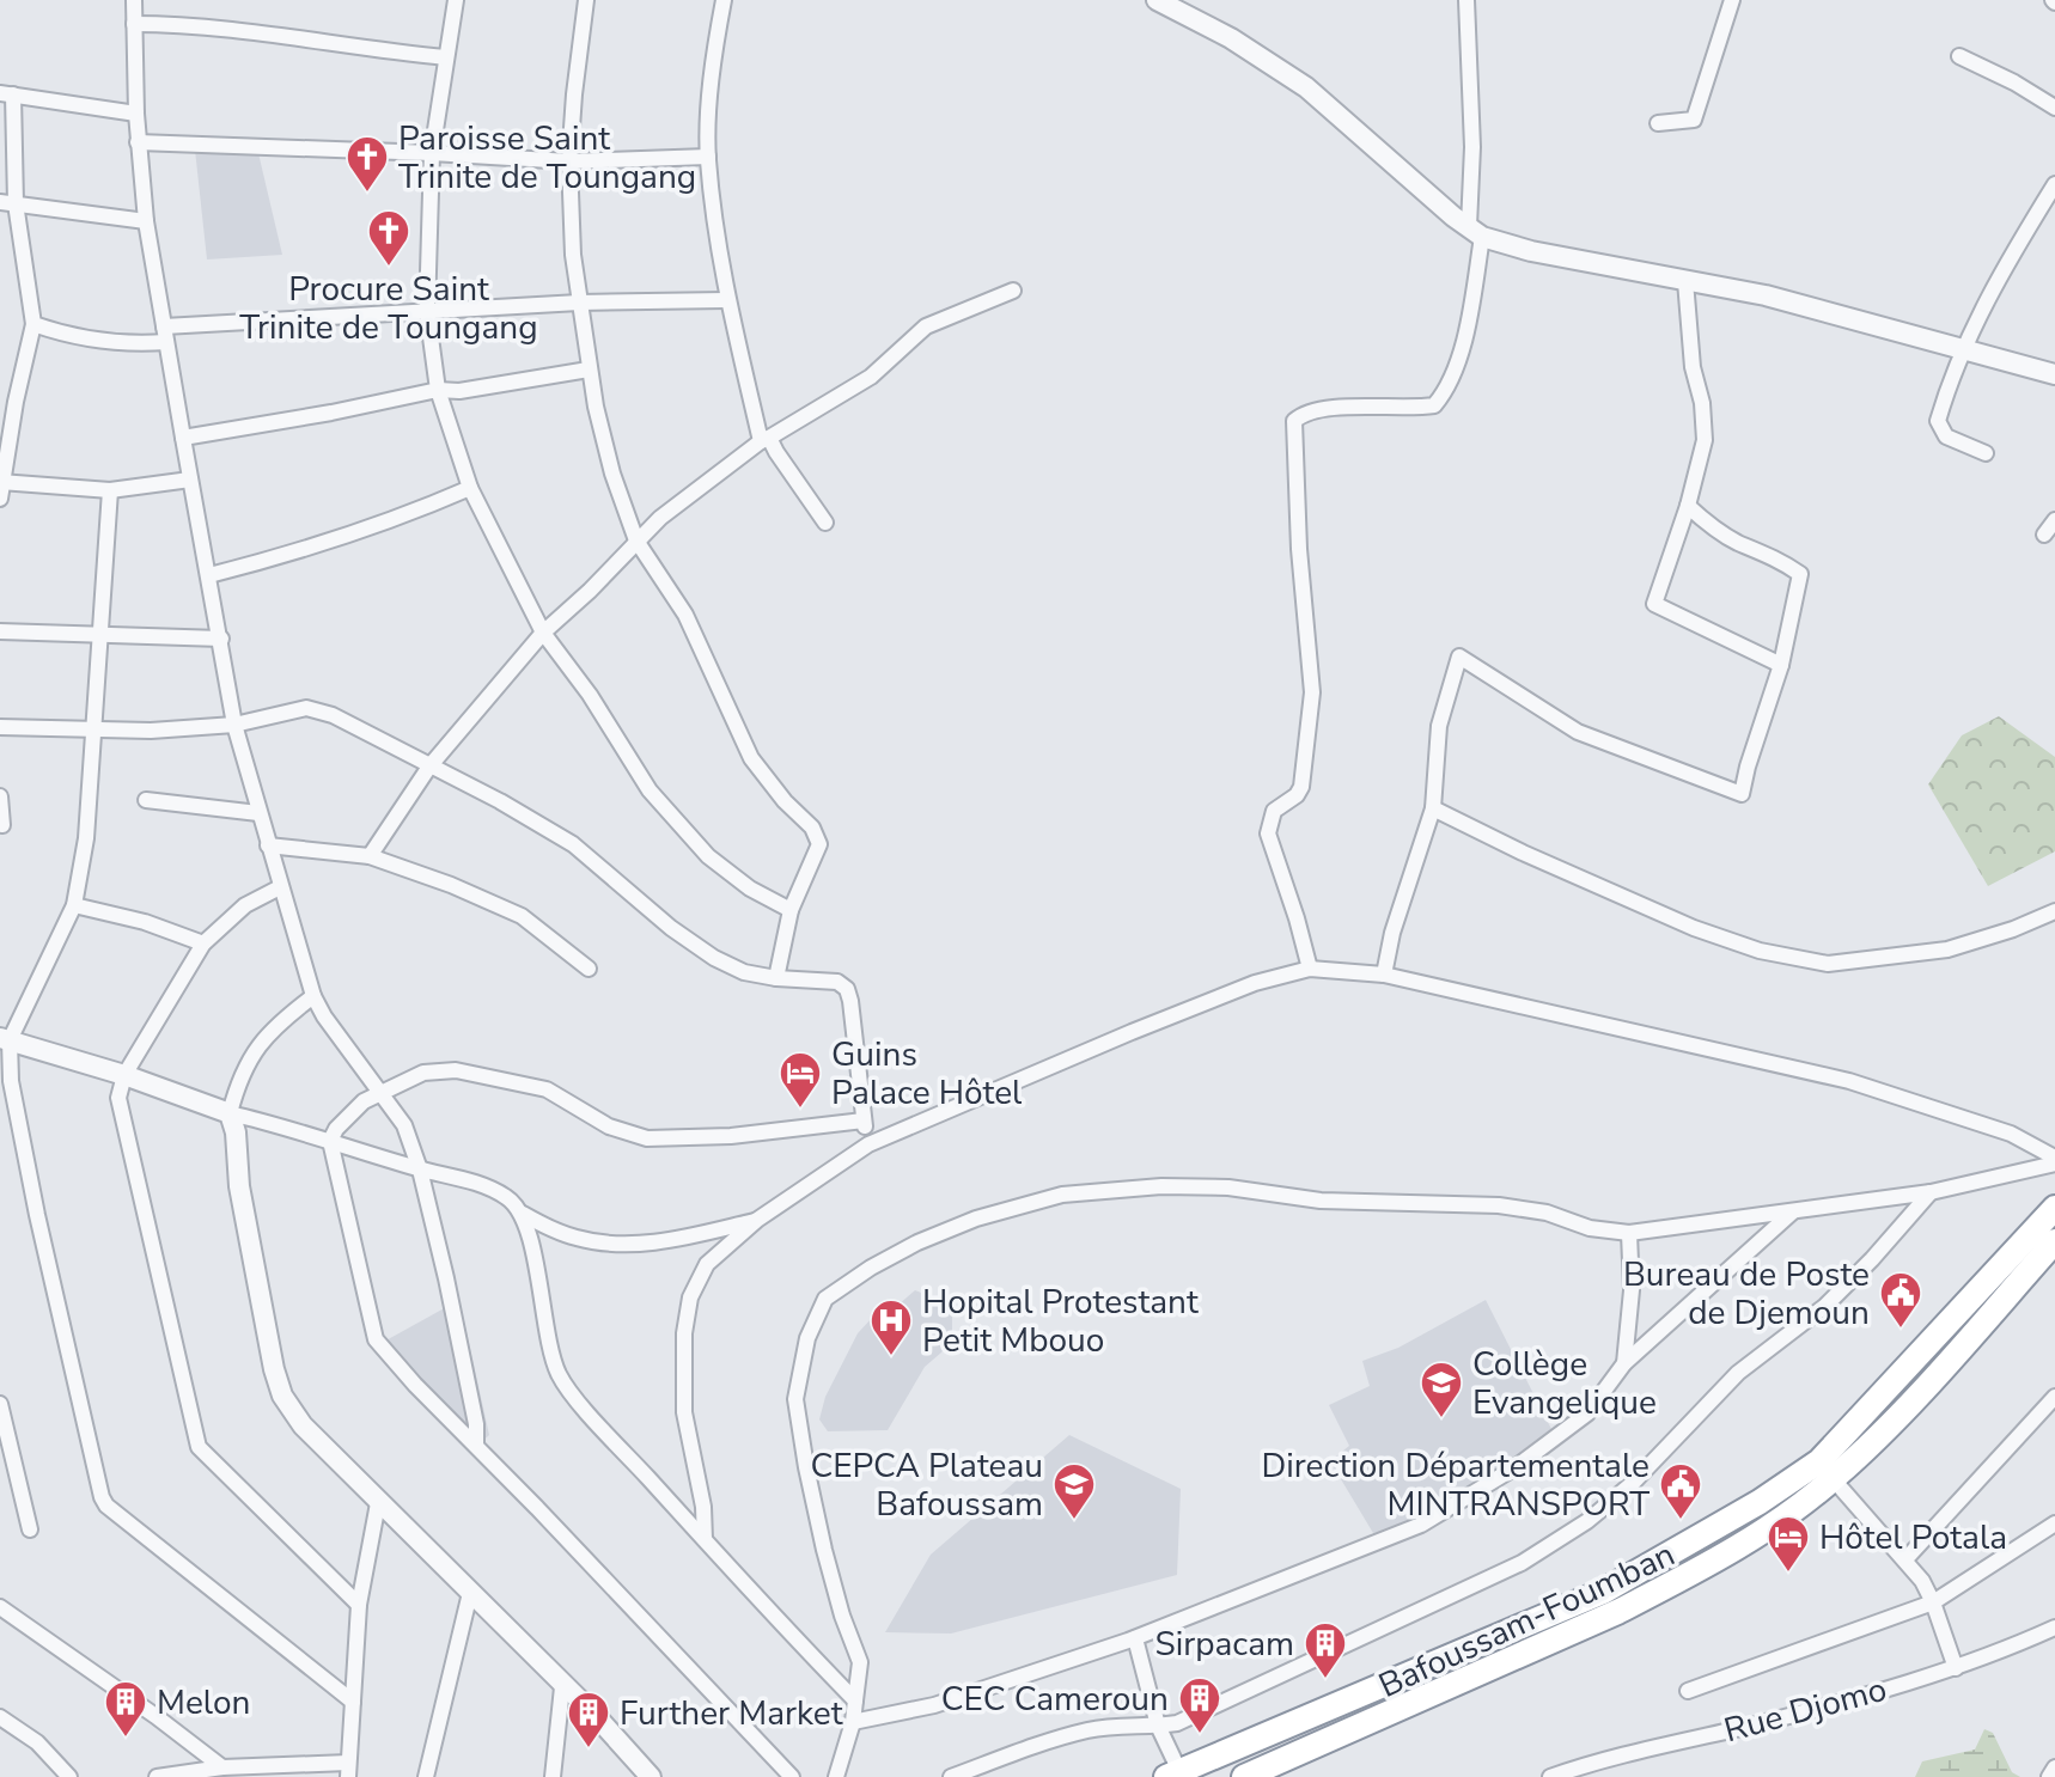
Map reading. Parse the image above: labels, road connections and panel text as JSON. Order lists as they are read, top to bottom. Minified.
{"streets":{"highway":["Bafoussam-Foumban"],"street":["Rue Djomo"]},"places":{"church":["Paroisse Saint Trinite de Toungang","Procure Saint Trinite de Toungang"],"hotel":["Guins Palace Hôtel","Hôtel Potala"],"public building":["Bureau de Poste de Djemoun","Direction Départementale MINTRANSPORT"],"hospital":["Hopital Protestant Petit Mbouo"],"school or university":["Collège Evangelique","CEPCA Plateau Bafoussam"],"building":["Sirpacam","CEC Cameroun","Melon","Further Market"]}}
